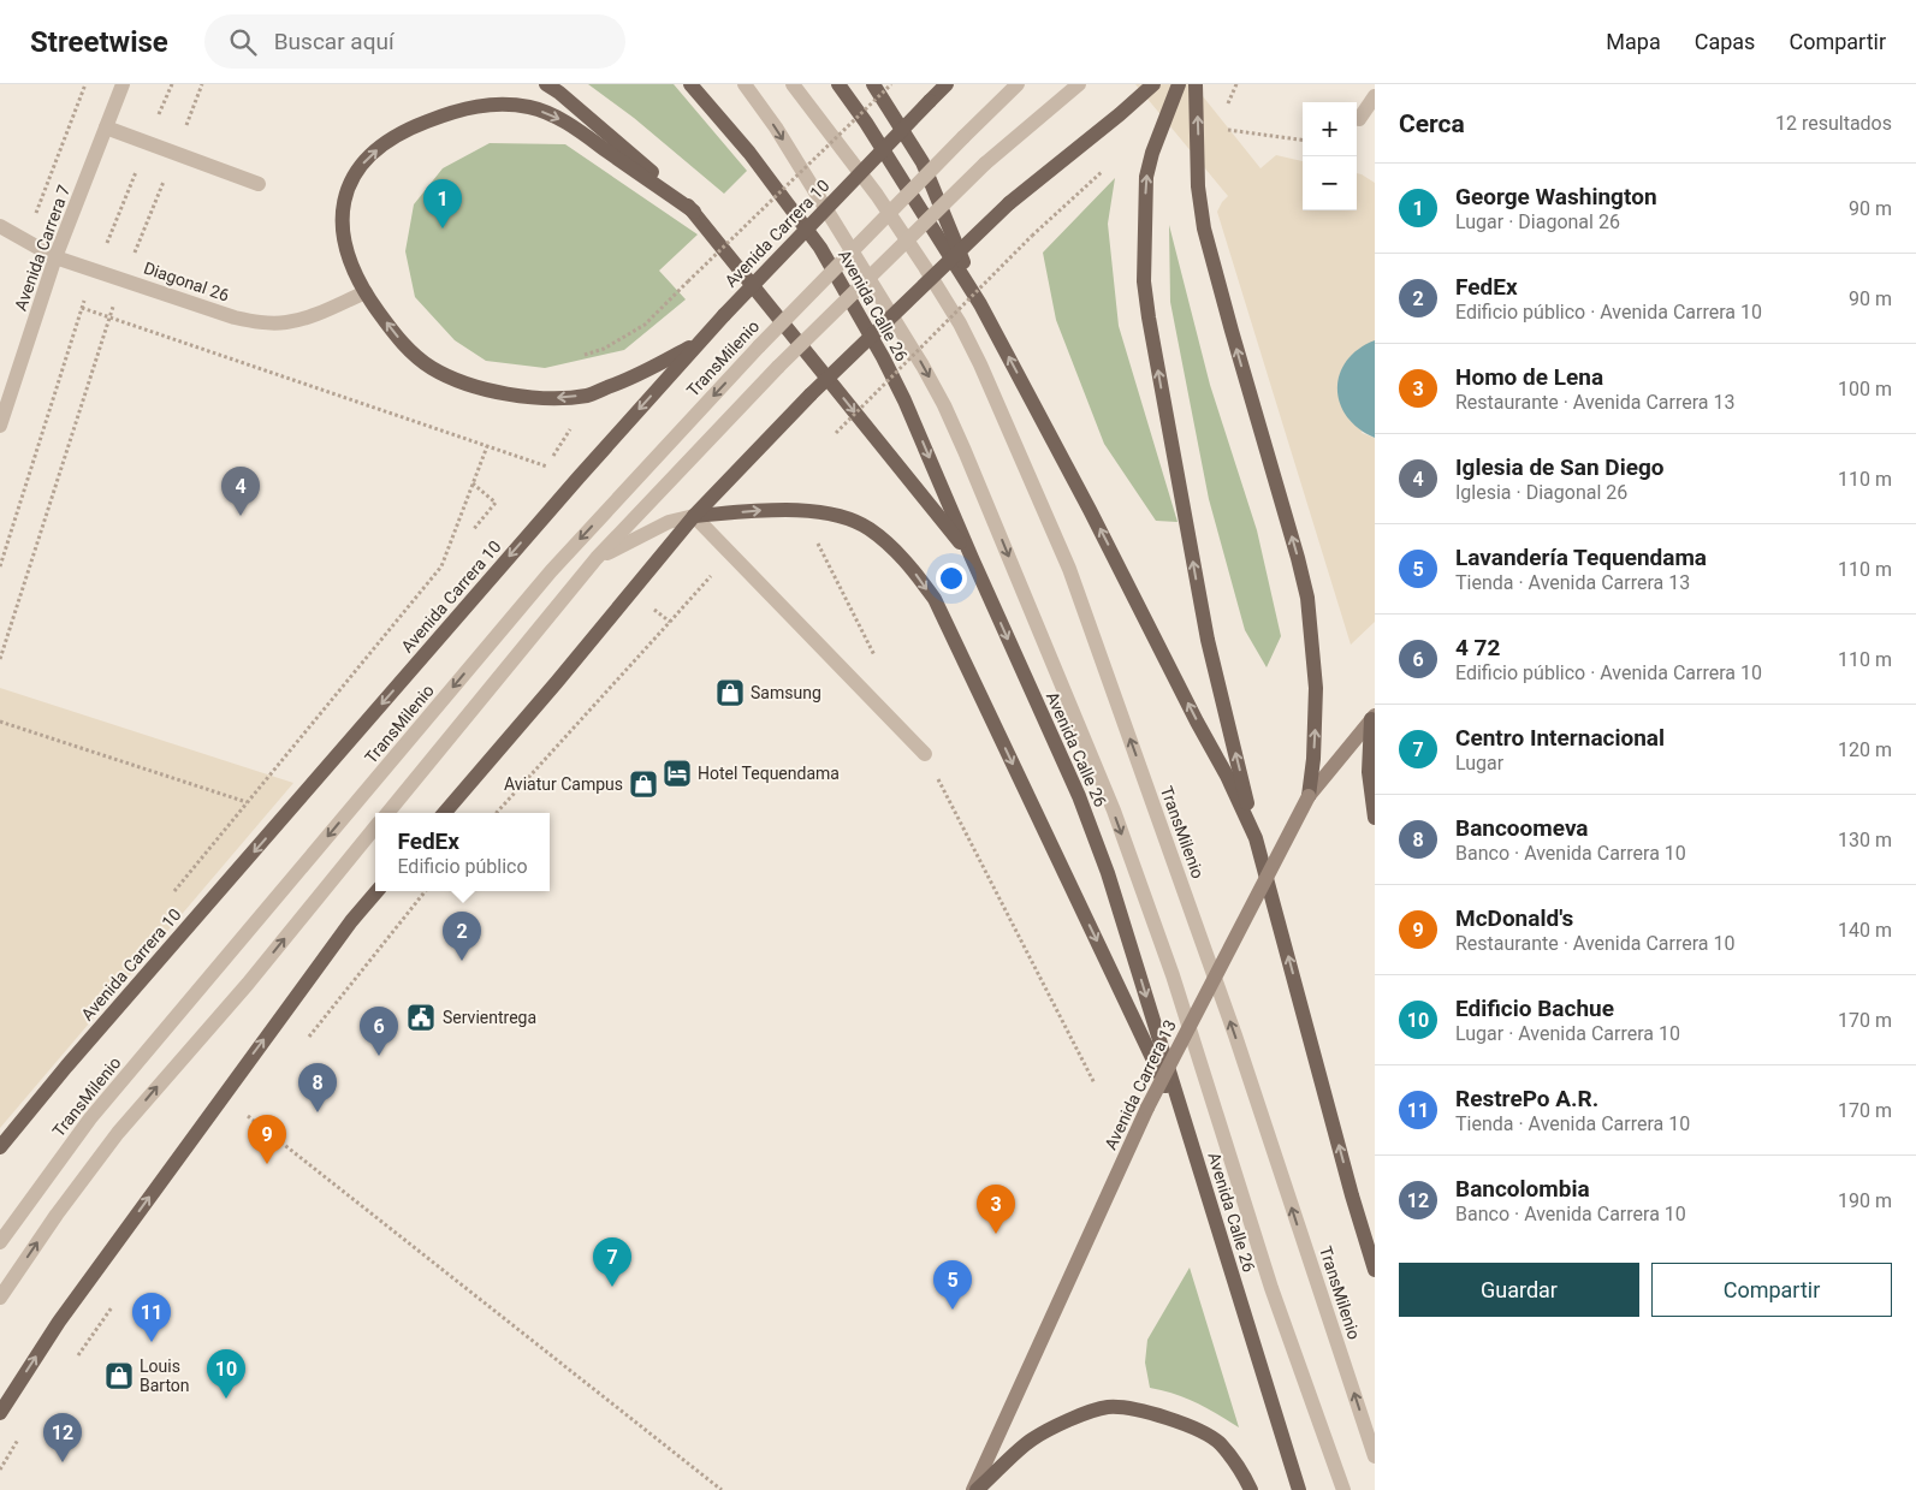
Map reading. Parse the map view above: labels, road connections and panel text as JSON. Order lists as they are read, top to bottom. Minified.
{"streets":{"main road":["Avenida Carrera 10","Avenida Calle 26","Avenida Carrera 13"],"street":["Avenida Carrera 7","Diagonal 26","TransMilenio"]},"crossings":[["Avenida Carrera 7","Diagonal 26"]],"places":{"shop":["Samsung","Aviatur Campus","Louis Barton"],"hotel":["Hotel Tequendama"],"public building":["Servientrega"]},"page":{"header":"Streetwise","search":"Buscar aquí","nav":["Mapa","Capas","Compartir"],"heading":["Cerca","12 resultados"],"map_buttons":["+","−"],"list":[{"mark":"1","name":"George Washington","note":"Lugar · Diagonal 26","value":"90 m"},{"mark":"2","name":"FedEx","note":"Edificio público · Avenida Carrera 10","value":"90 m"},{"mark":"3","name":"Homo de Lena","note":"Restaurante · Avenida Carrera 13","value":"100 m"},{"mark":"4","name":"Iglesia de San Diego","note":"Iglesia · Diagonal 26","value":"110 m"},{"mark":"5","name":"Lavandería Tequendama","note":"Tienda · Avenida Carrera 13","value":"110 m"},{"mark":"6","name":"4 72","note":"Edificio público · Avenida Carrera 10","value":"110 m"},{"mark":"7","name":"Centro Internacional","note":"Lugar","value":"120 m"},{"mark":"8","name":"Bancoomeva","note":"Banco · Avenida Carrera 10","value":"130 m"},{"mark":"9","name":"McDonald's","note":"Restaurante · Avenida Carrera 10","value":"140 m"},{"mark":"10","name":"Edificio Bachue","note":"Lugar · Avenida Carrera 10","value":"170 m"},{"mark":"11","name":"RestrePo A.R.","note":"Tienda · Avenida Carrera 10","value":"170 m"},{"mark":"12","name":"Bancolombia","note":"Banco · Avenida Carrera 10","value":"190 m"}],"pins":["1","4","2","6","8","9","3","7","5","11","10","12"],"popup":["FedEx","Edificio público"],"buttons":["Guardar","Compartir"]}}
